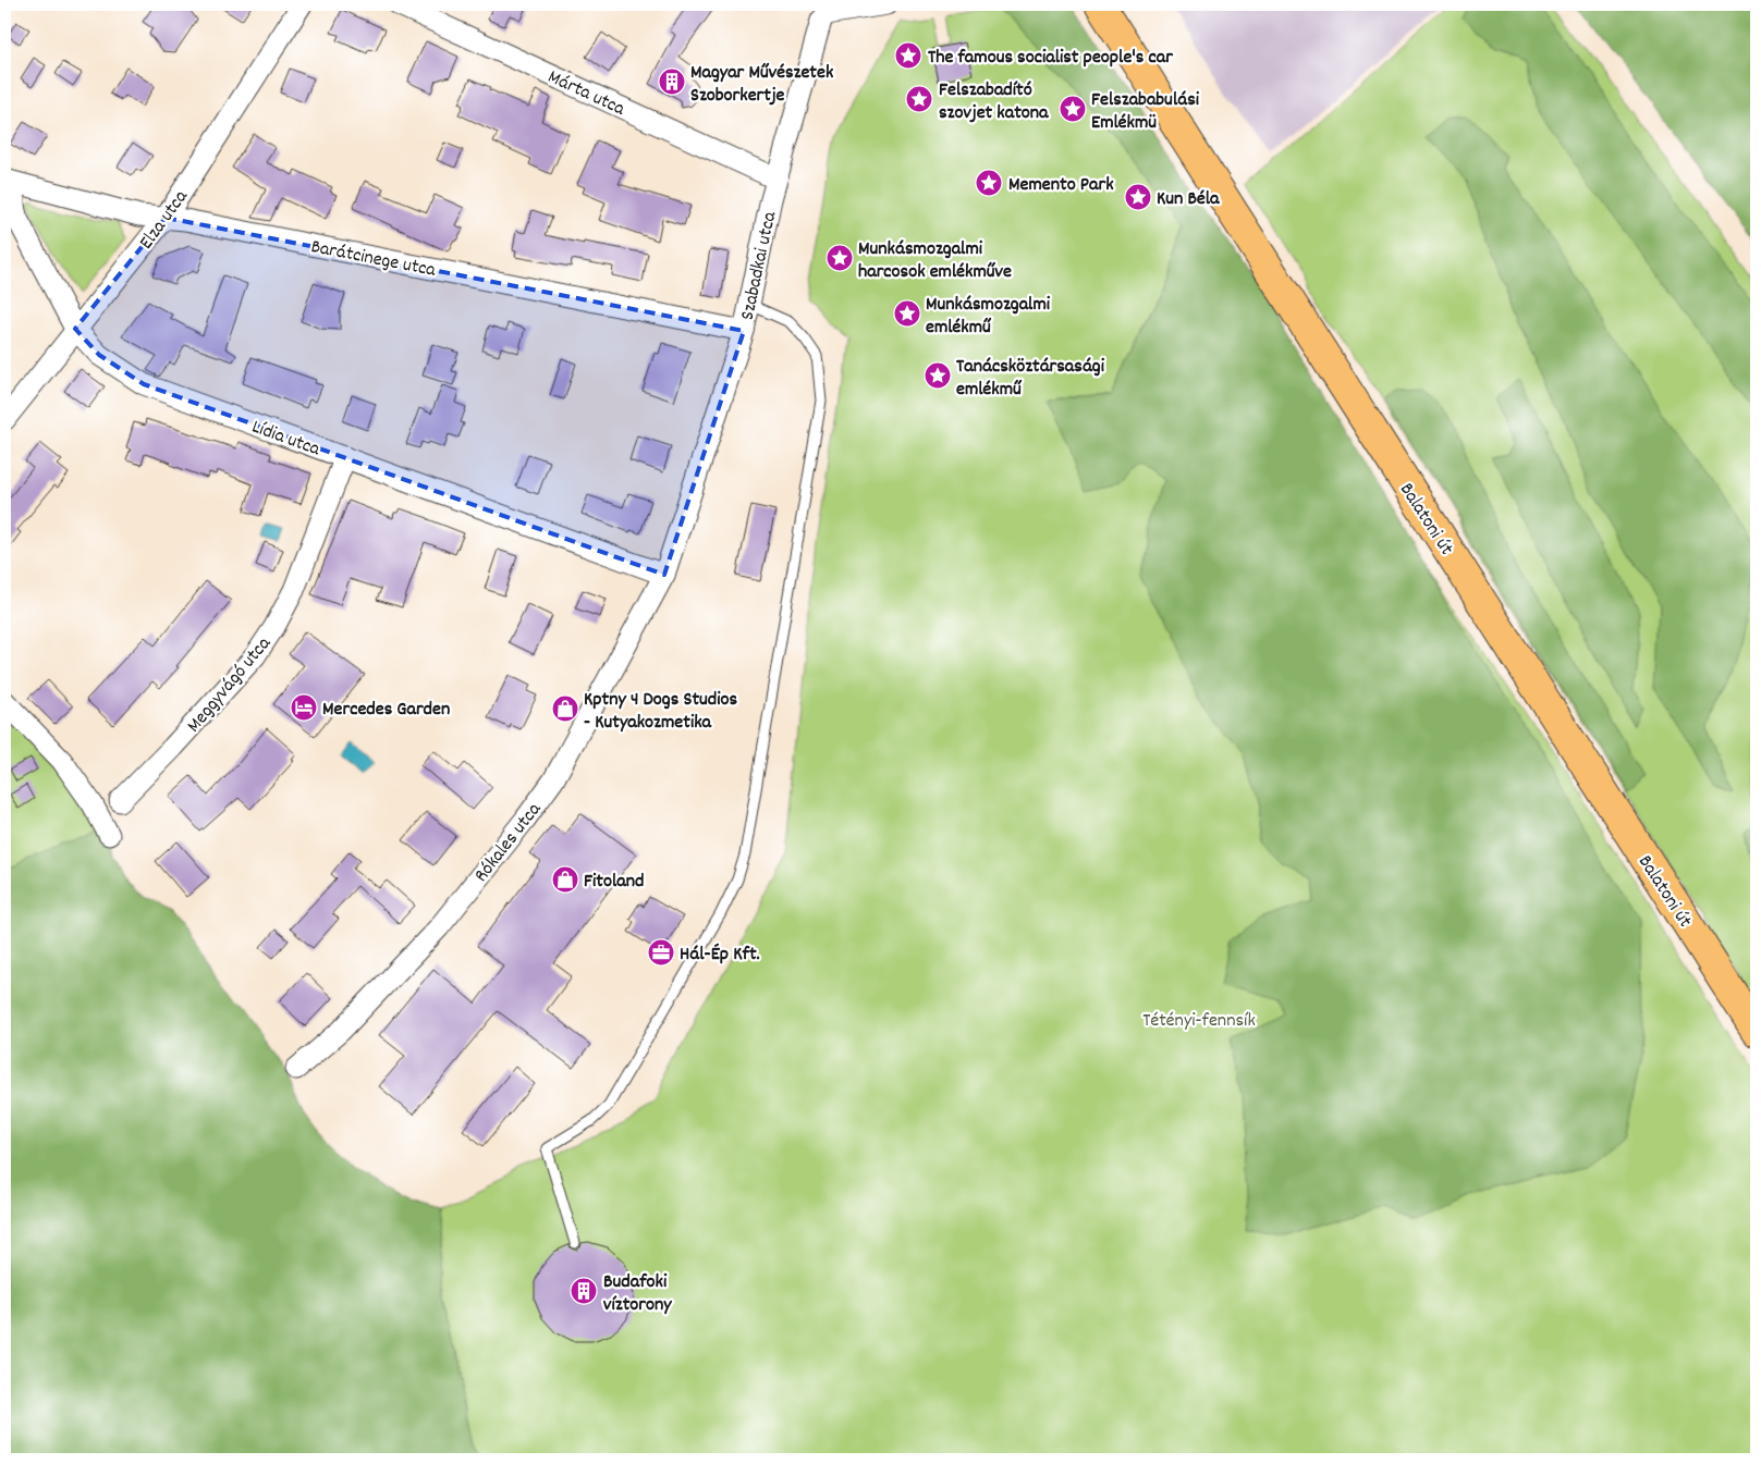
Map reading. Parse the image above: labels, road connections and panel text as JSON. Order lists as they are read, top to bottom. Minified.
{"streets":{"main road":["Balatoni út"],"street":["Márta utca","Elza utca","Barátcinege utca","Szabadkai utca","Lídia utca","Meggyvágó utca","Rókales utca"]},"crossings":[["Márta utca","Szabadkai utca"],["Elza utca","Barátcinege utca"],["Elza utca","Lídia utca"],["Barátcinege utca","Szabadkai utca"],["Barátcinege utca","Lídia utca"],["Szabadkai utca","Lídia utca"],["Szabadkai utca","Rókales utca"],["Lídia utca","Meggyvágó utca"],["Lídia utca","Rókales utca"]],"parks":["Tétényi-fennsík"],"places":{"place":["The famous socialist people's car","Felszabadító szovjet katona","Felszababulási Emlékmü","Memento Park","Kun Béla","Munkásmozgalmi harcosok emlékműve","Munkásmozgalmi emlékmű","Tanácsköztársasági emlékmű"],"building":["Magyar Művészetek Szoborkertje","Budafoki víztorony"],"hotel":["Mercedes Garden"],"shop":["Kptny 4 Dogs Studios - Kutyakozmetika","Fitoland"],"office":["Hál-Ép Kft."]}}
